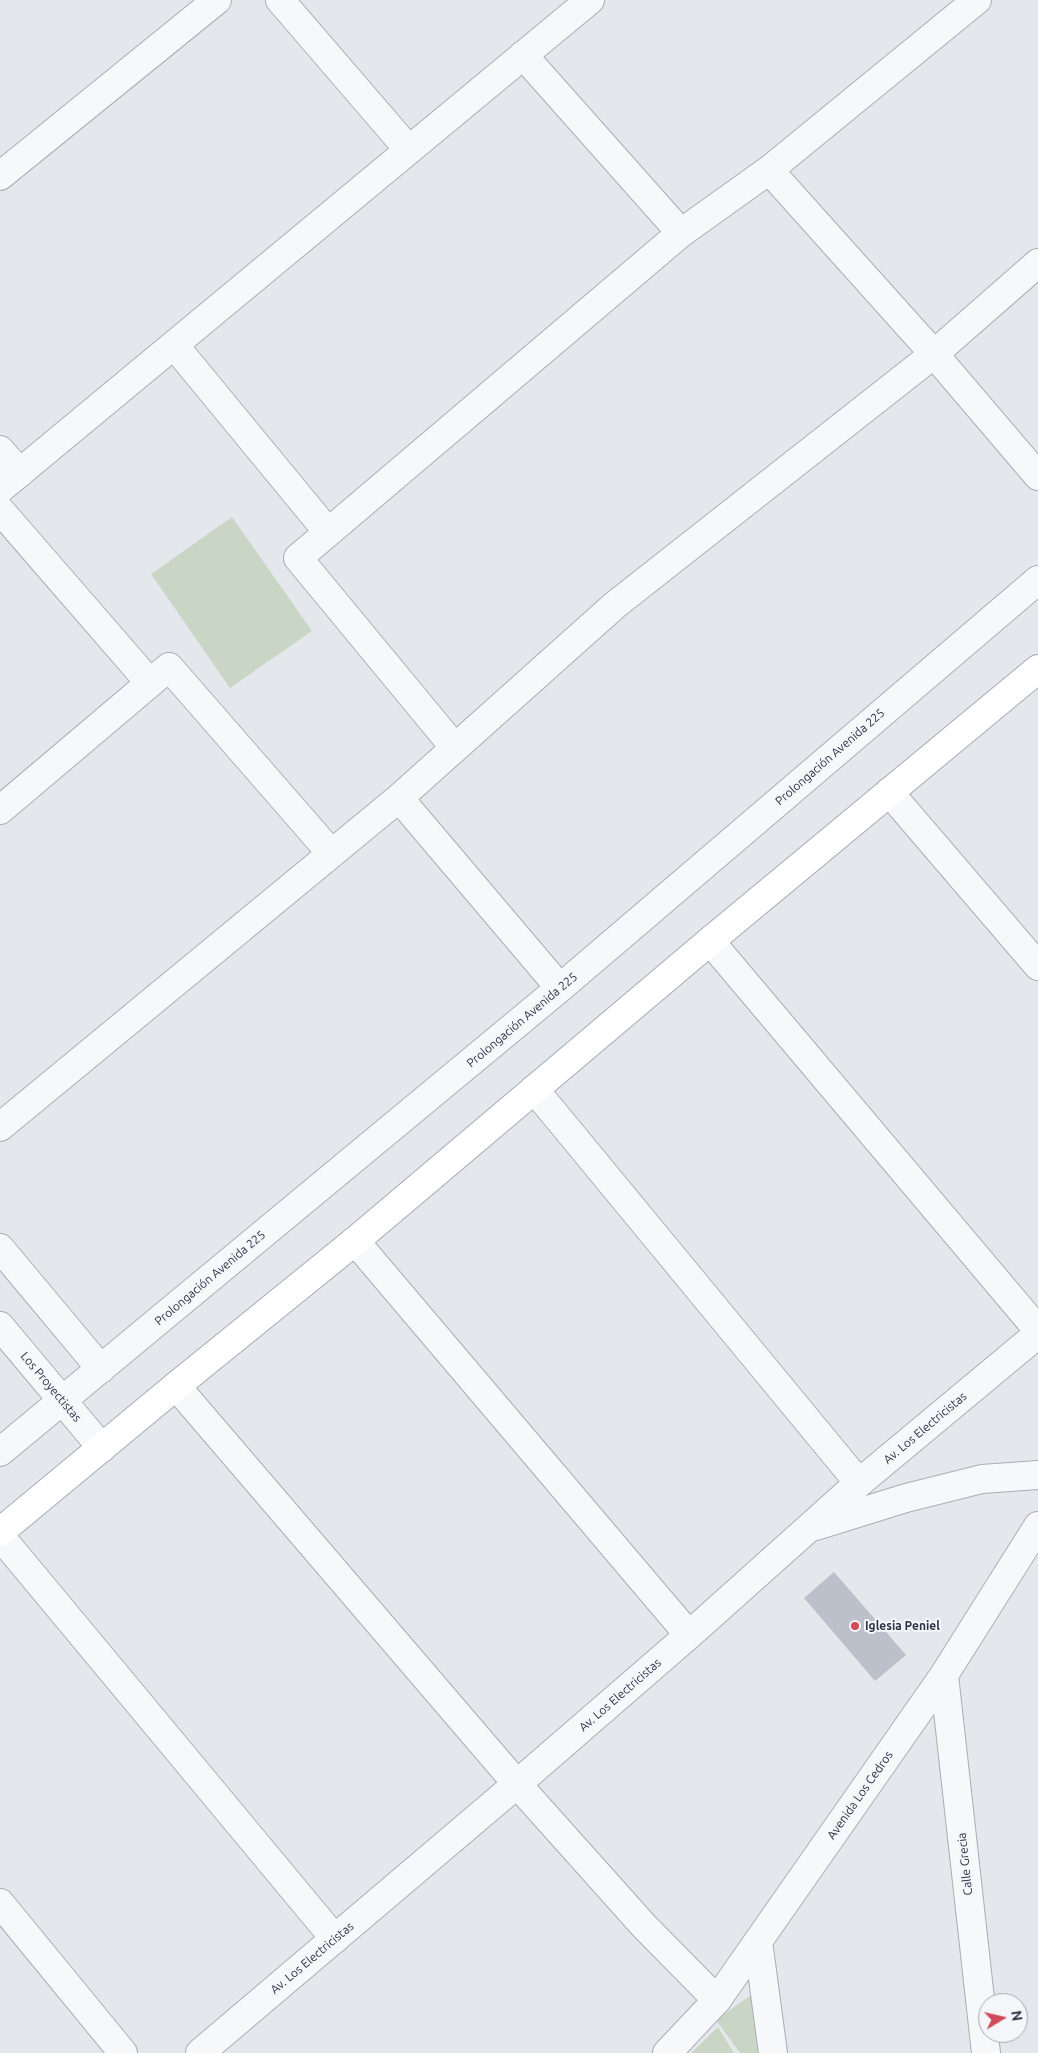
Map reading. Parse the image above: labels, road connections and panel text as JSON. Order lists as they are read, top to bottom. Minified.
{"streets":{"street":["Prolongación Avenida 225","Los Proyectistas","Av. Los Electricistas","Avenida Los Cedros","Calle Grecia"]},"crossings":[["Prolongación Avenida 225","Los Proyectistas"],["Avenida Los Cedros","Calle Grecia"]],"places":["Iglesia Peniel"],"north":"right"}
